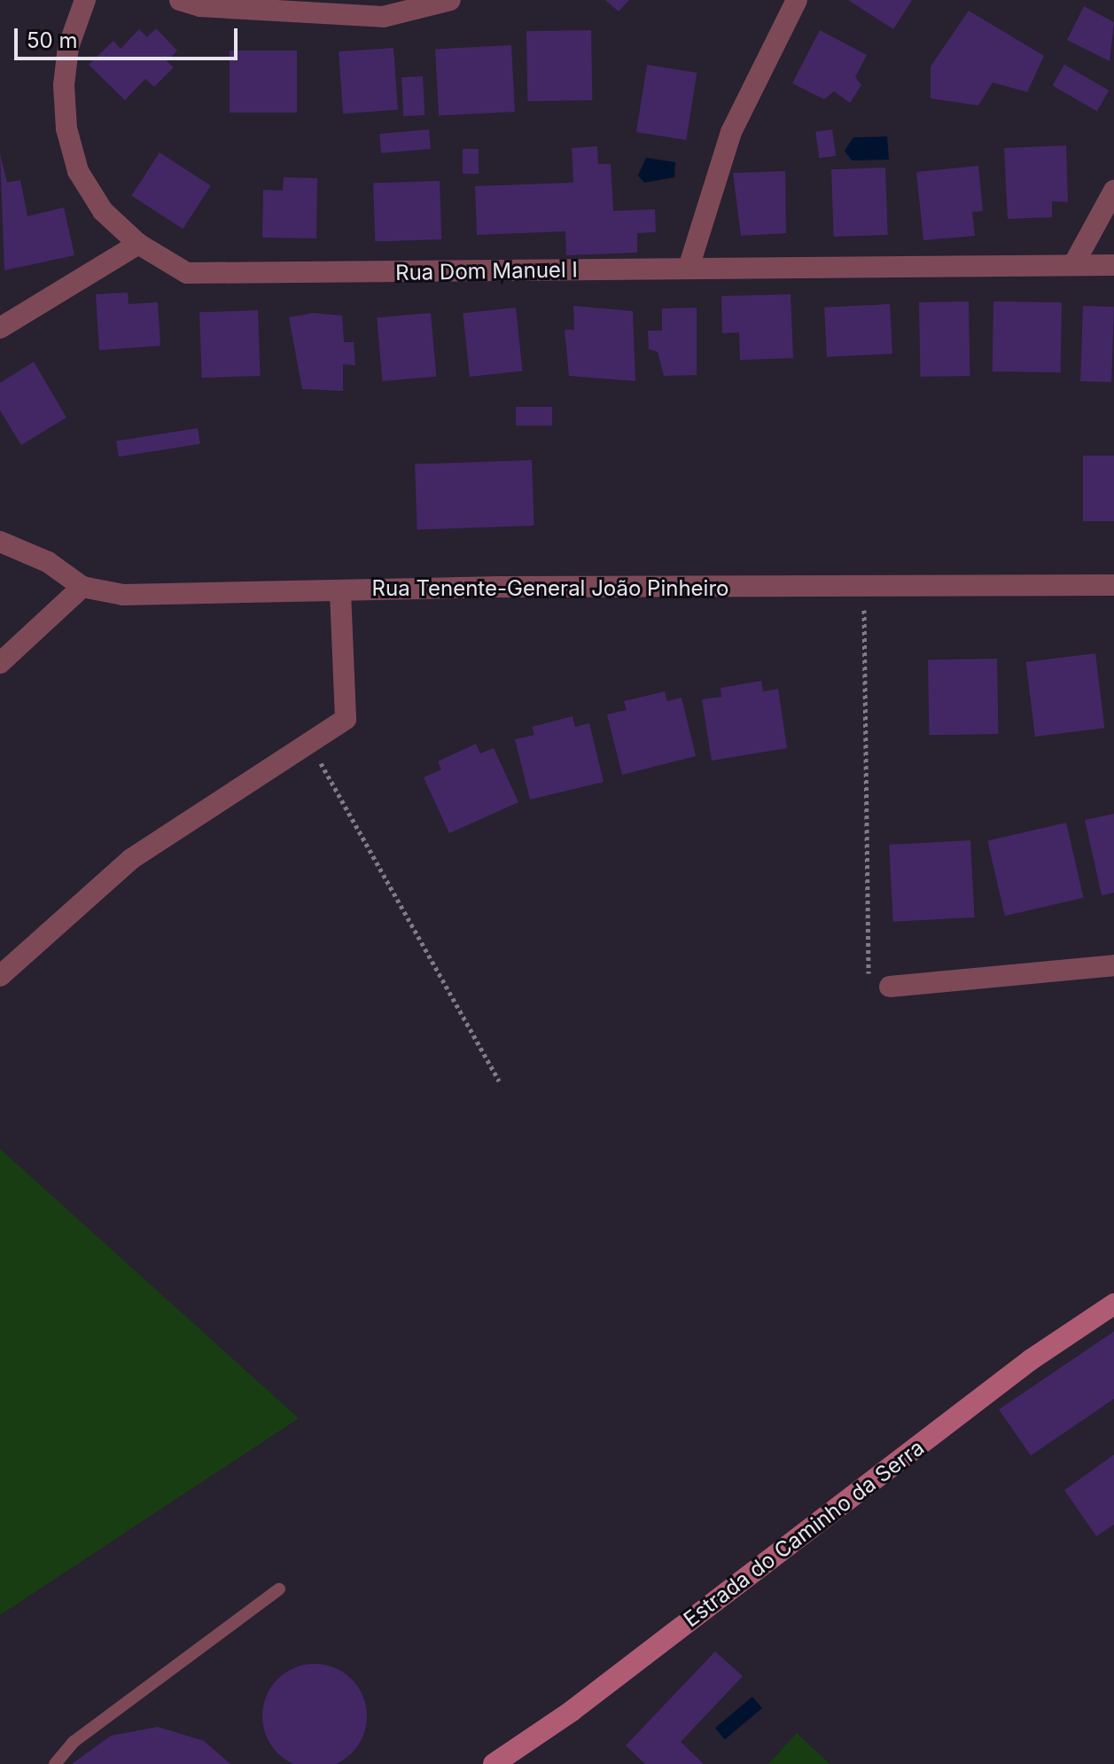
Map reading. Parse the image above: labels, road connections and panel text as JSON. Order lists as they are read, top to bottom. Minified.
{"streets":{"street":["Rua Dom Manuel I","Rua Tenente-General João Pinheiro","Estrada do Caminho da Serra"]},"scale_bar":"50 m"}
